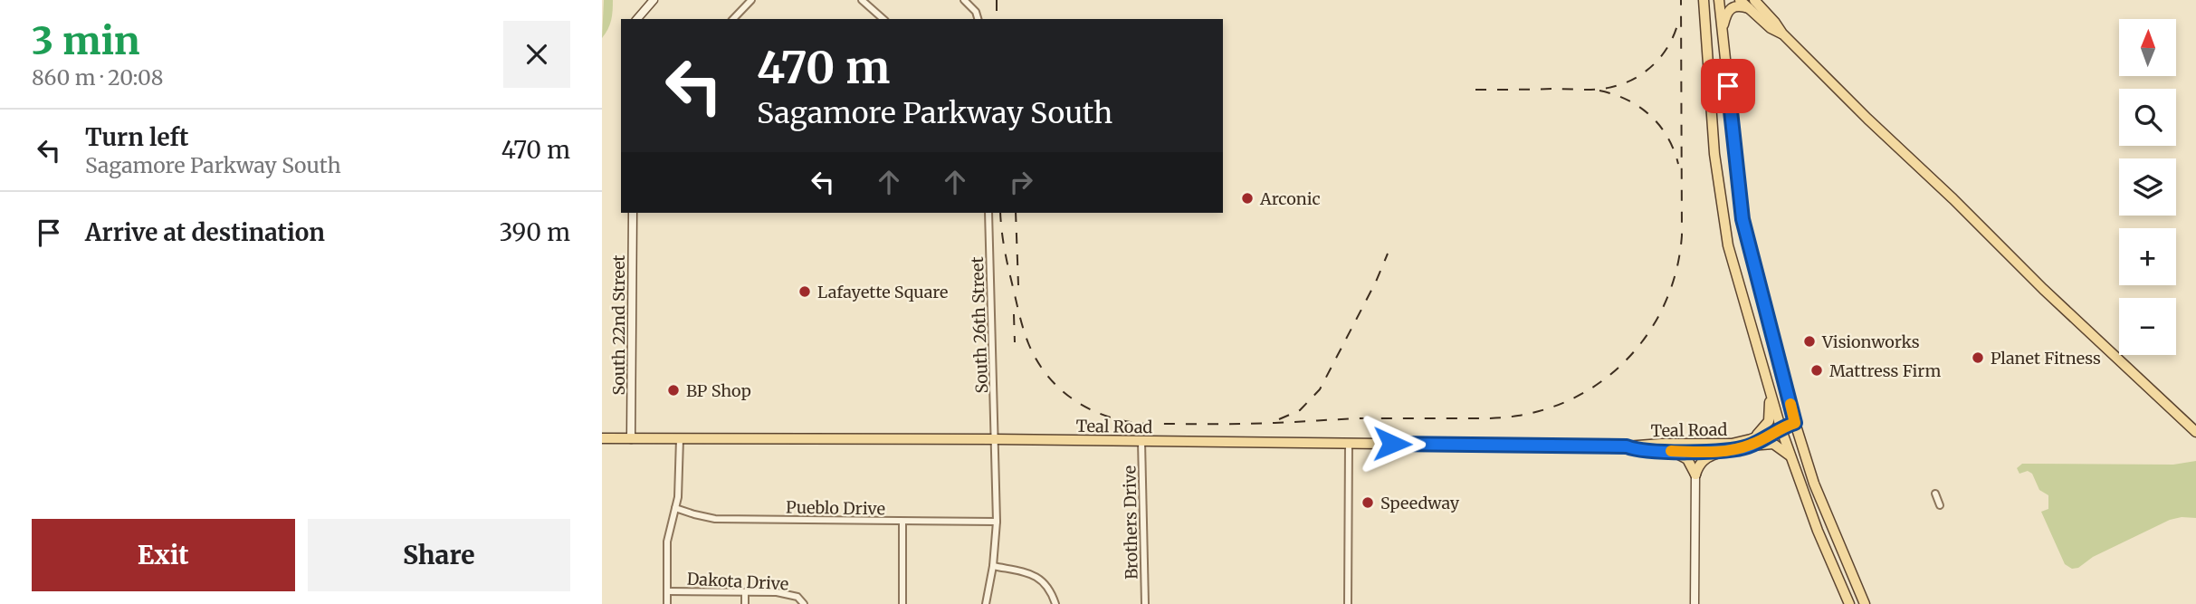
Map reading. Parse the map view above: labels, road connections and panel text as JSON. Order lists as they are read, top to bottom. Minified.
{"streets":{"main road":["Teal Road"],"street":["South 22nd Street","South 26th Street","Pueblo Drive","Brothers Drive","Dakota Drive"]},"crossings":[["South 22nd Street","Teal Road"],["South 26th Street","Teal Road"],["South 26th Street","Pueblo Drive"],["Teal Road","Brothers Drive"]],"places":["Arconic","Lafayette Square","Visionworks","Planet Fitness","Mattress Firm","BP Shop","Speedway"],"north":"top","page":{"heading":["3 min","860 m · 20:08"],"map_buttons":["+","−"],"turn":["470 m","Sagamore Parkway South"],"list":[{"name":"Turn left","note":"Sagamore Parkway South","value":"470 m"},{"name":"Arrive at destination","value":"390 m"}],"buttons":["Exit","Share"]}}
